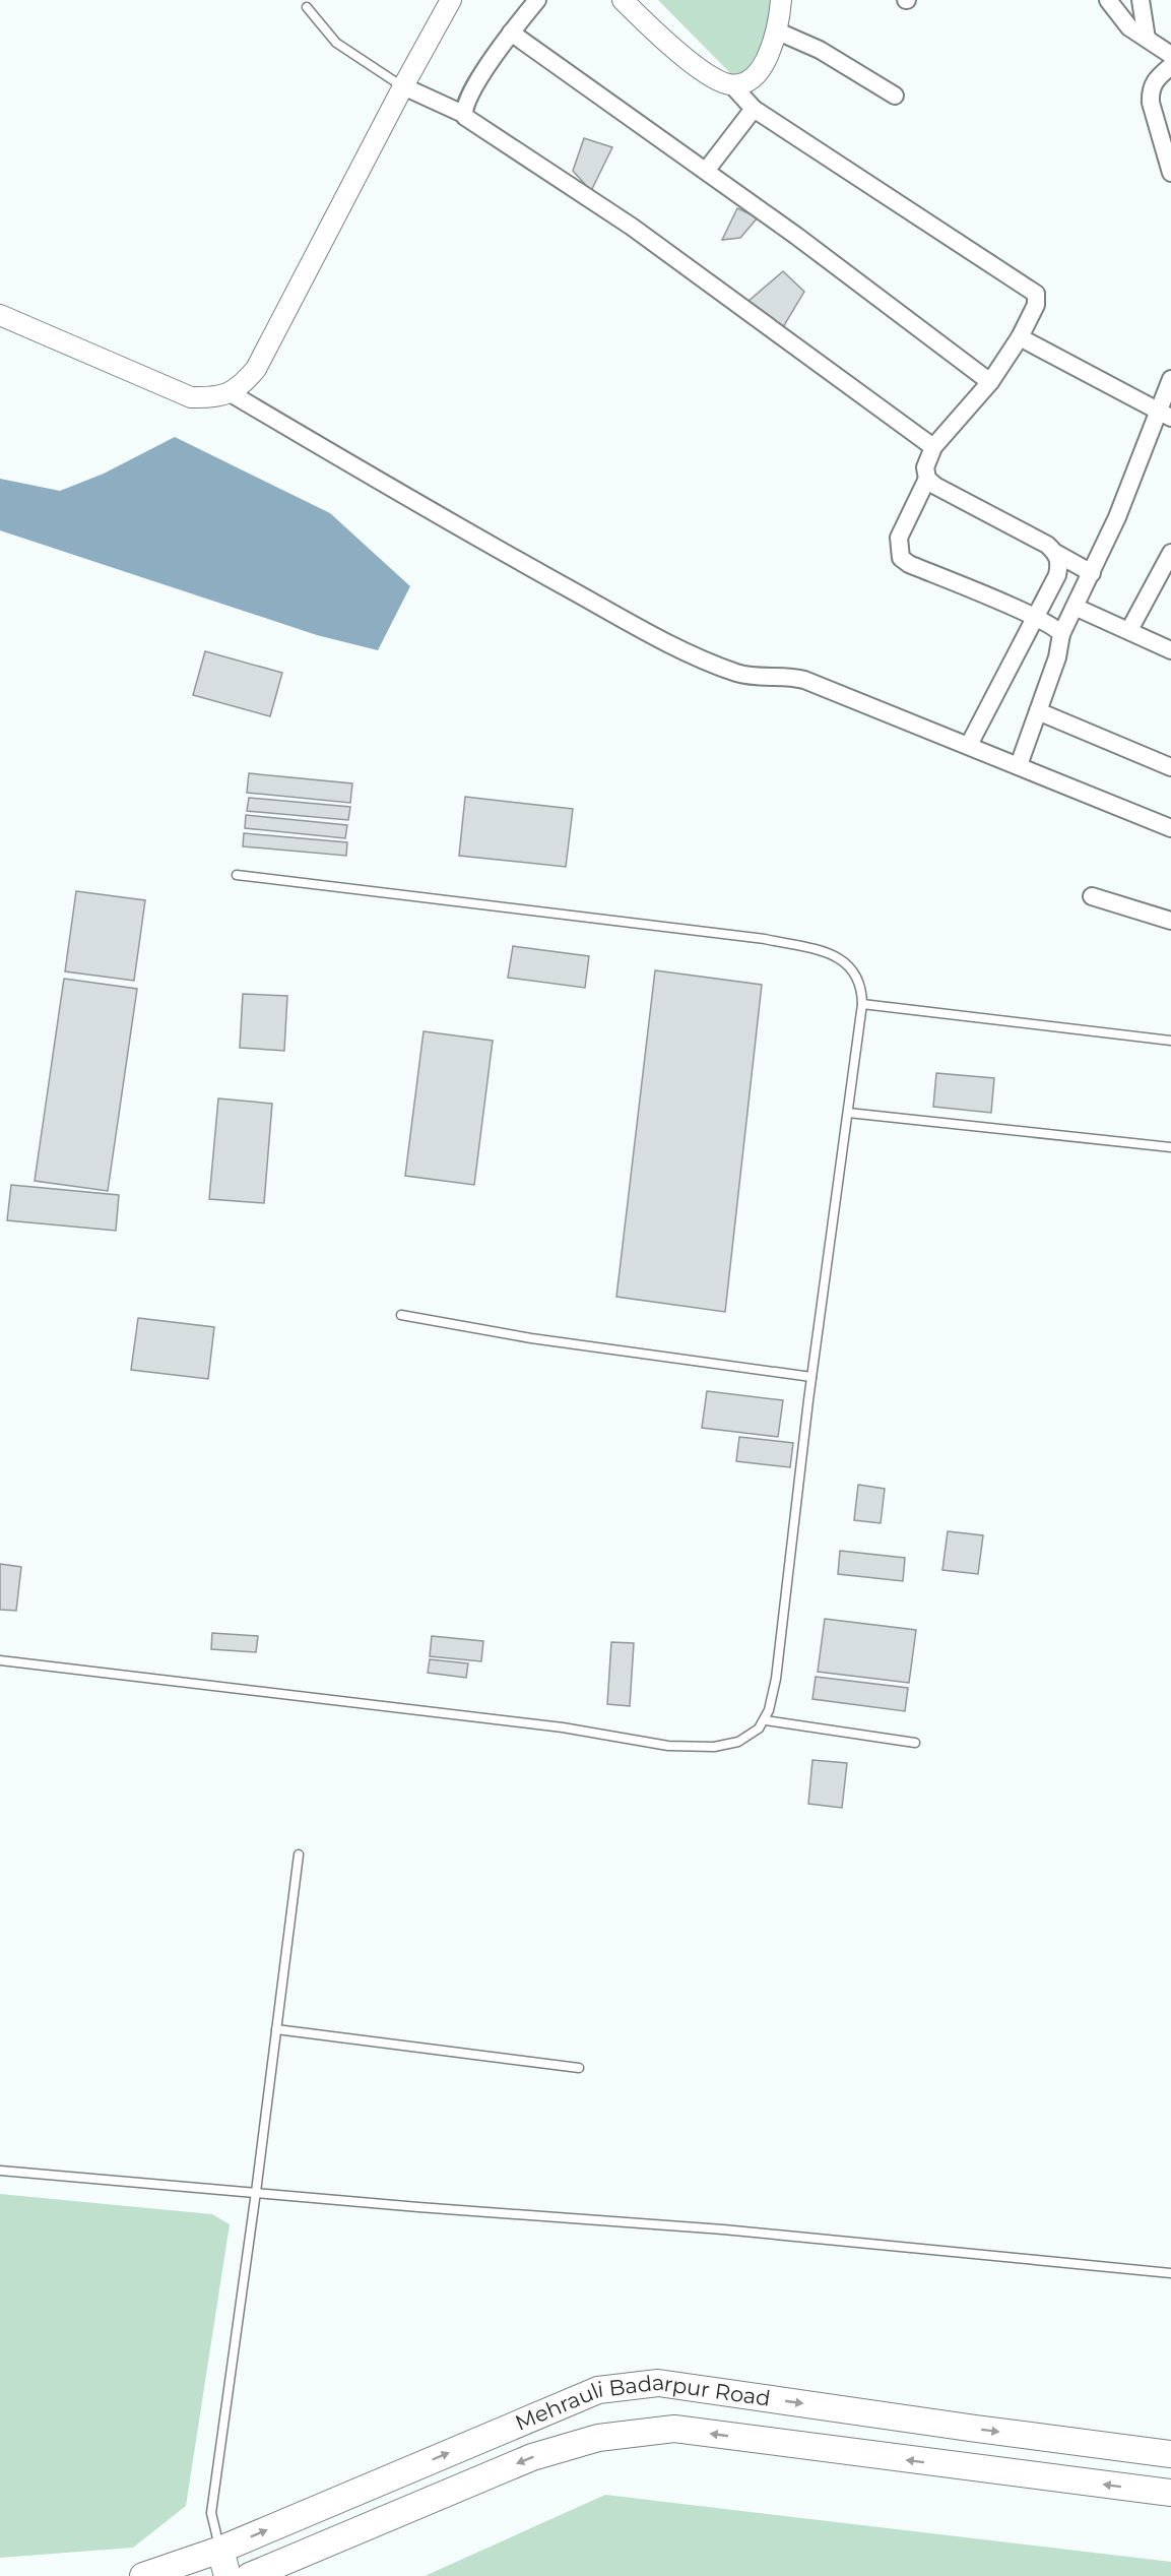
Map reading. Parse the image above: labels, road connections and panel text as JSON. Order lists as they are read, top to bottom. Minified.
{"streets":{"main road":["Mehrauli Badarpur Road"]}}
